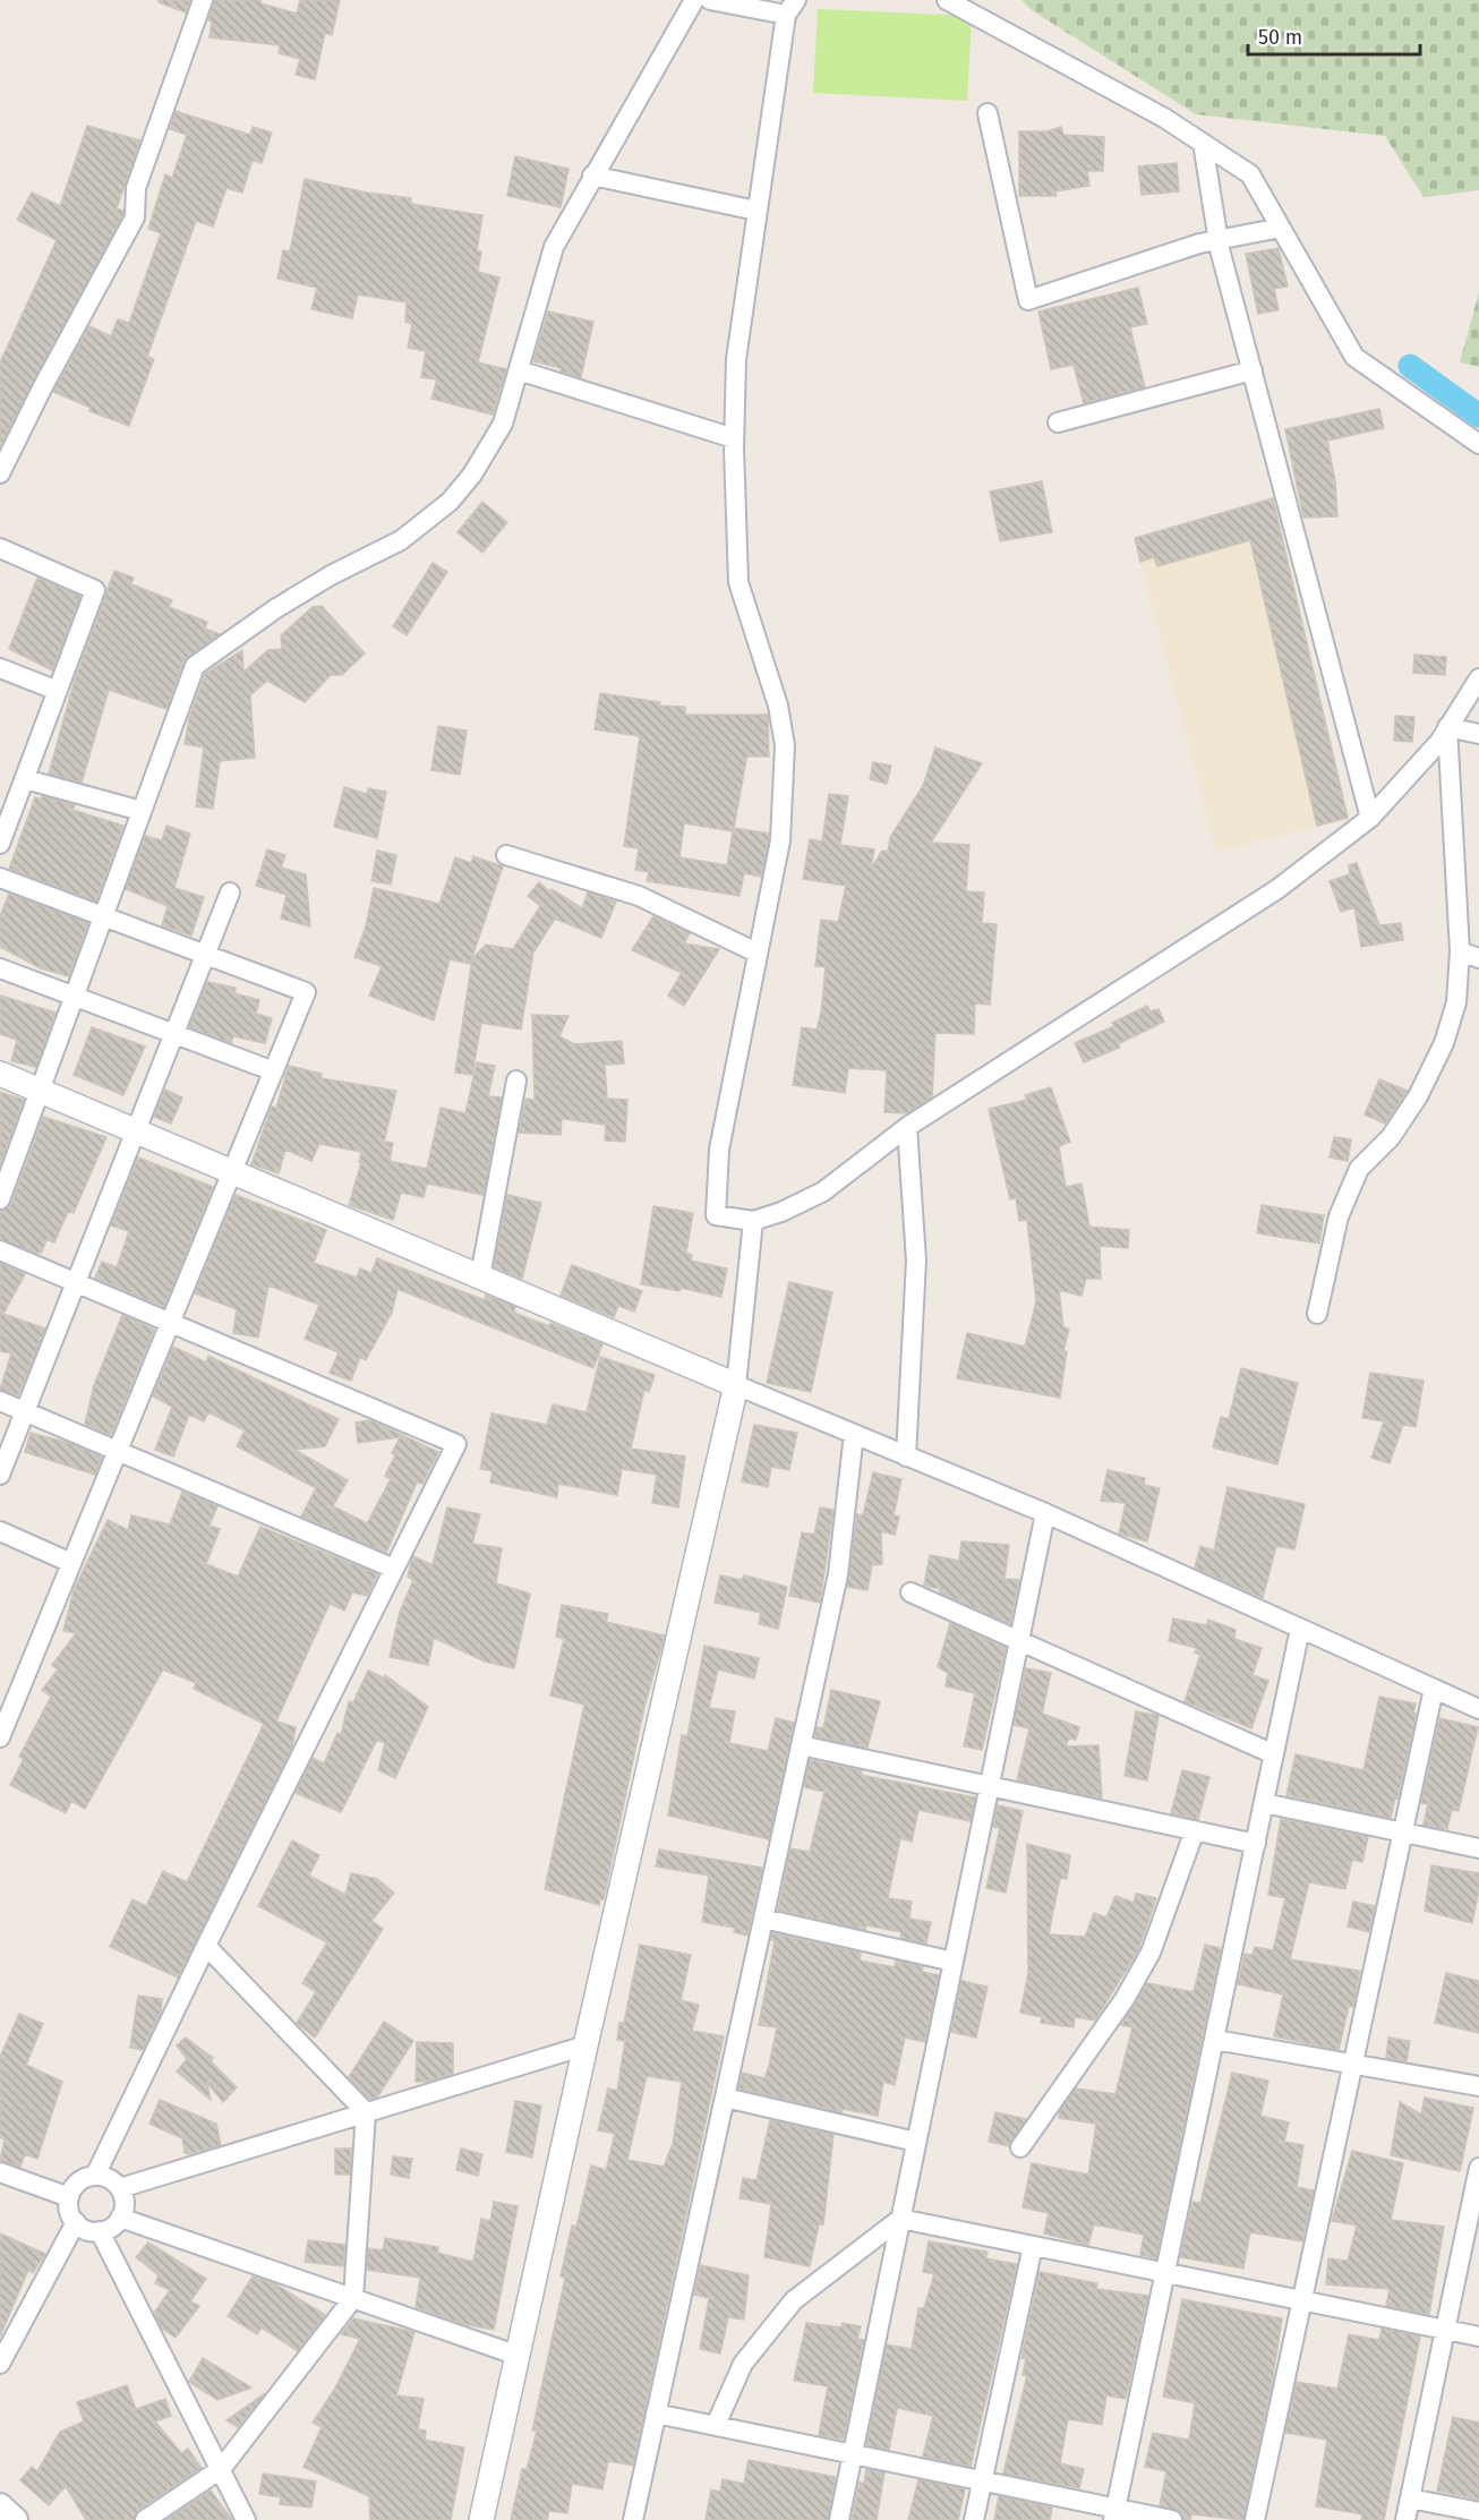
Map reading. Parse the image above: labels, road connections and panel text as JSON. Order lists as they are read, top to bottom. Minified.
{"scale_bar":"50 m"}
